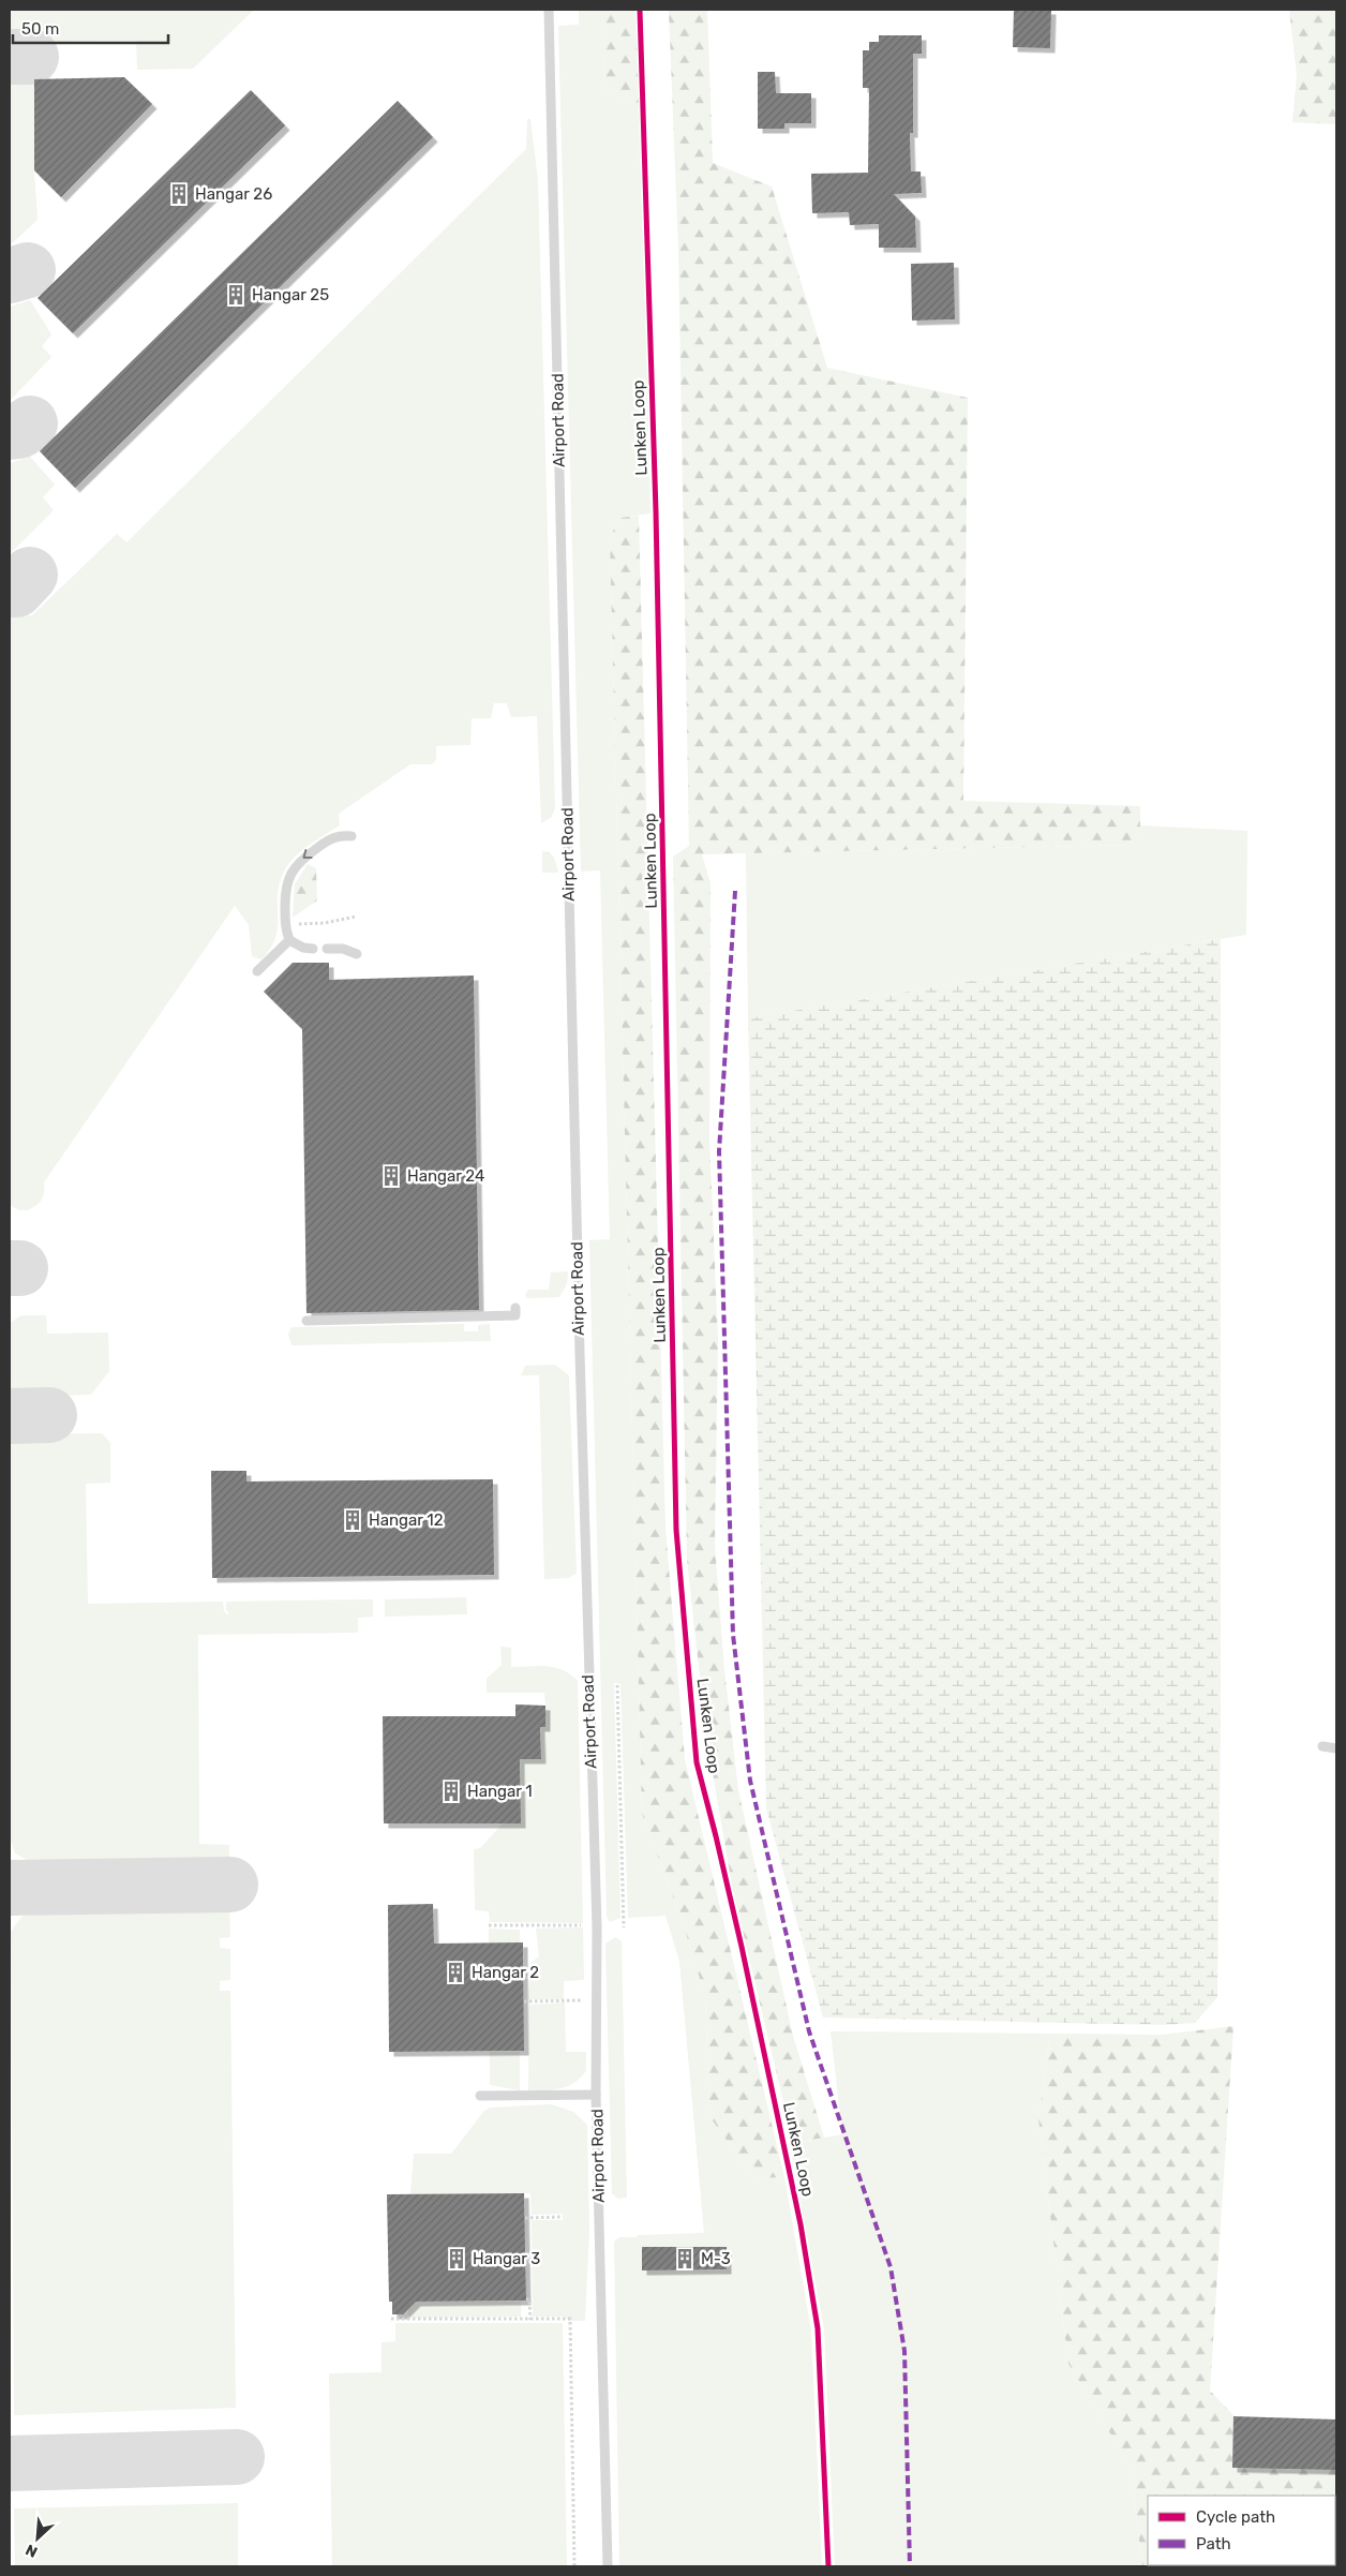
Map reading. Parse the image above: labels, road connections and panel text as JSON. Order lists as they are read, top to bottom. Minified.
{"streets":{"lane":["Airport Road"],"cycle path":["Lunken Loop"]},"places":{"building":["Hangar 26","Hangar 25","Hangar 24","Hangar 12","Hangar 1","Hangar 2","Hangar 3","M-3"]},"legend":["Cycle path","Path"],"scale_bar":"50 m","north":"bottom left"}
